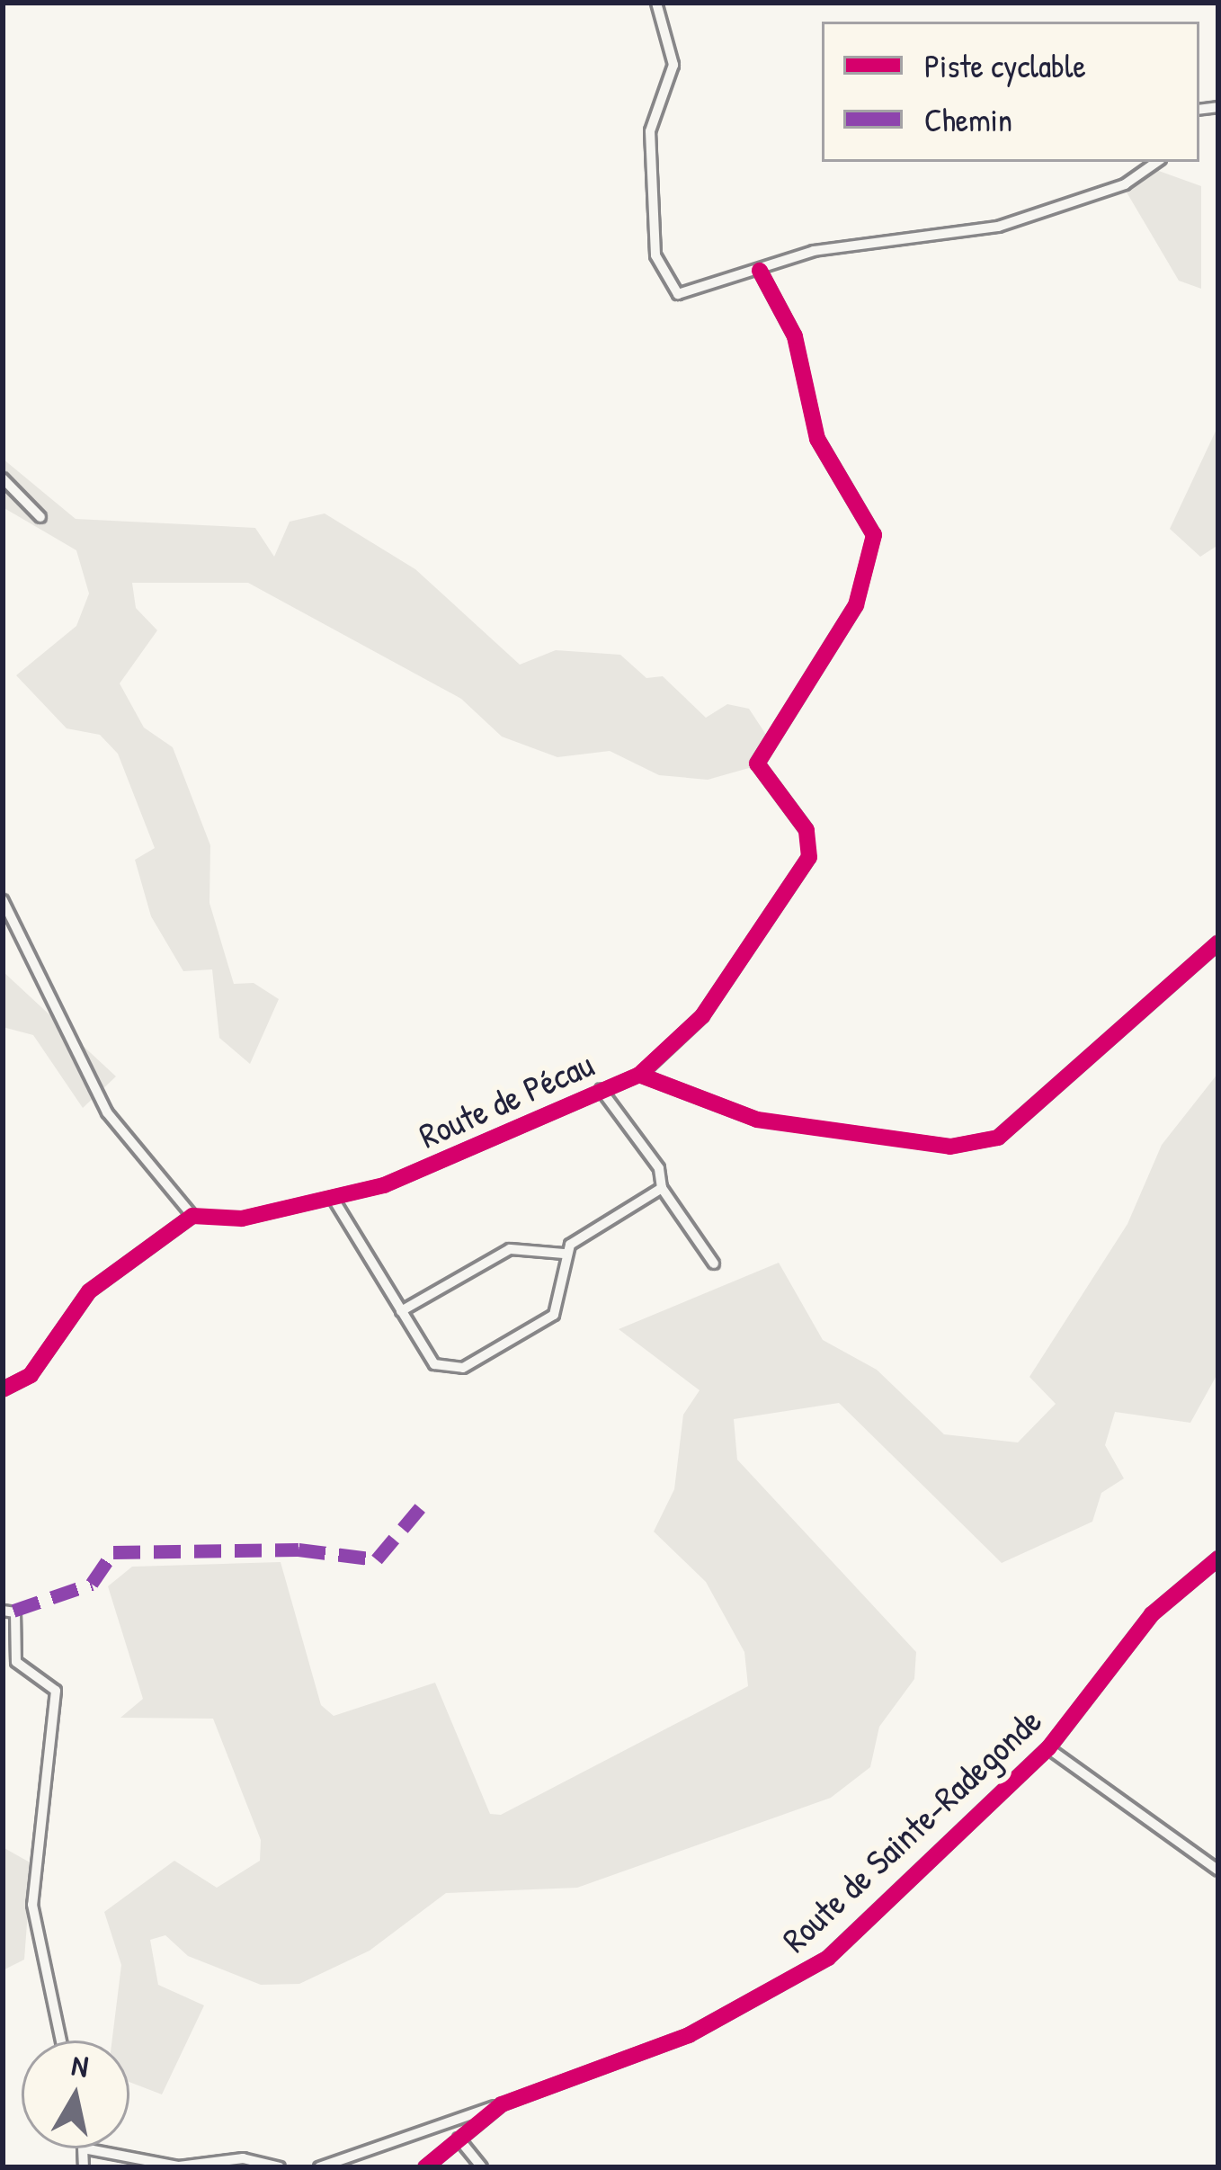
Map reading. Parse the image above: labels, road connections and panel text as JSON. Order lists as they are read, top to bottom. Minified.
{"streets":{"street":["Route de Pécau","Route de Sainte-Radegonde"]},"legend":["Piste cyclable","Chemin"],"north":"top"}
